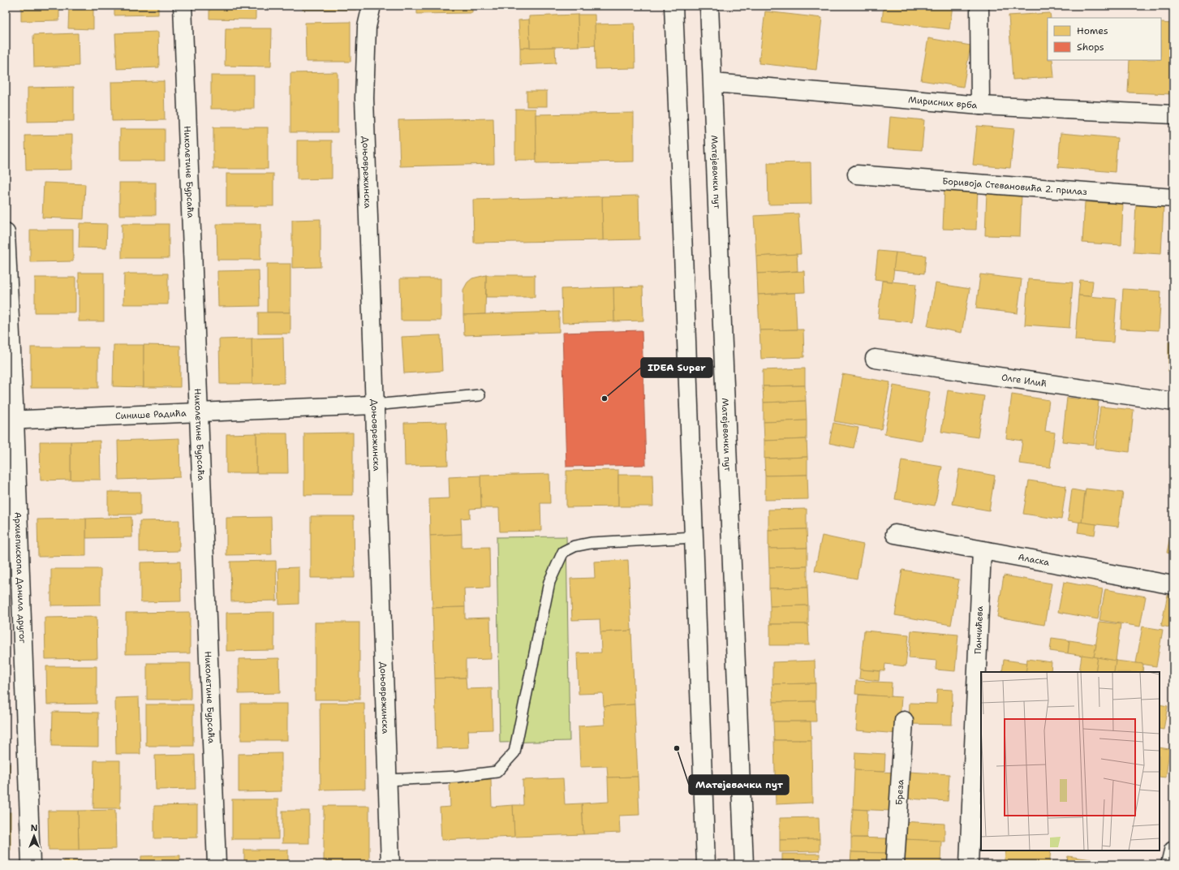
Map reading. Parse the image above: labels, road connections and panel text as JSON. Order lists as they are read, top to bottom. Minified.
{"streets":{"street":["Мирисних врба","Николетине Бурсаћа","Доњоврежинска","Матејевачки пут","Боривоја Стевановића 2. прилаз","Олге Илић","Синише Радића","Аласка","Архиепископа Данила другог","Панчићева","Бреза"]},"crossings":[["Мирисних врба","Матејевачки пут"],["Николетине Бурсаћа","Синише Радића"],["Доњоврежинска","Синише Радића"],["Синише Радића","Архиепископа Данила другог"],["Аласка","Панчићева"]],"places":["IDEA Super","Матејевачки пут"],"legend":["Homes","Shops"],"north":"top"}
